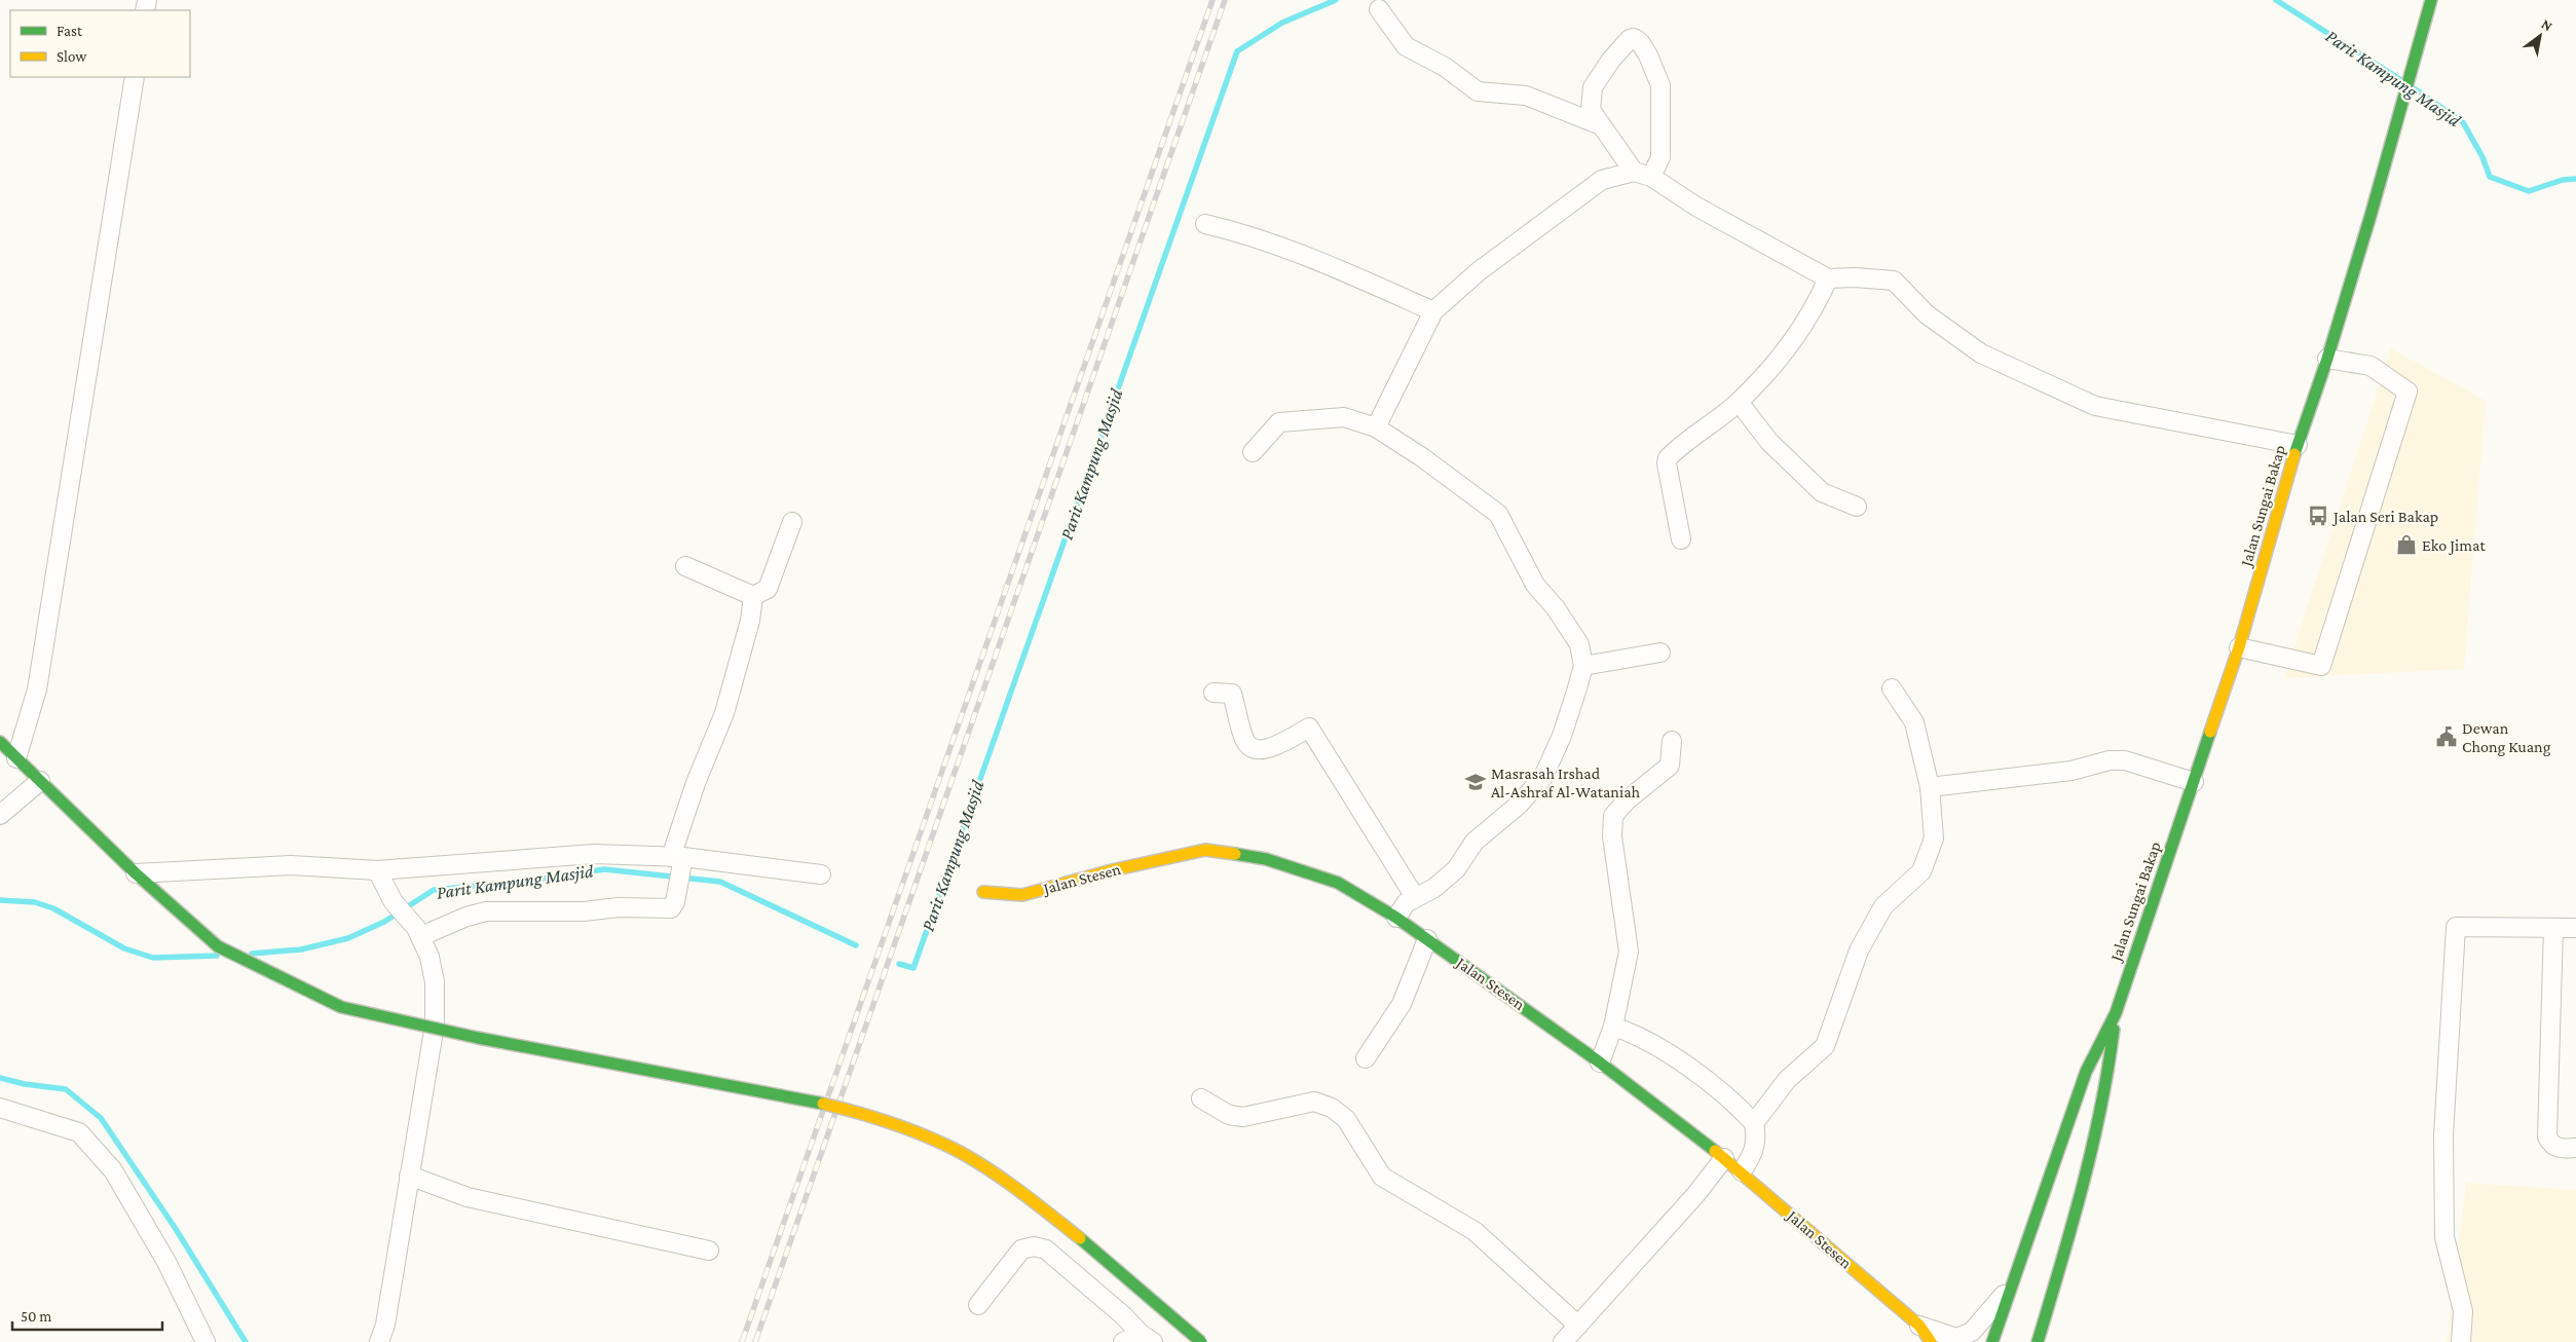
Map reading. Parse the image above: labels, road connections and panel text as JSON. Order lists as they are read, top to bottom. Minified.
{"streets":{"main road":["Jalan Sungai Bakap","Jalan Stesen"]},"crossings":[["Jalan Sungai Bakap","Jalan Stesen"]],"water":["Parit Kampung Masjid"],"places":{"bus stop":["Jalan Seri Bakap"],"shop":["Eko Jimat"],"public building":["Dewan Chong Kuang"],"school or university":["Masrasah Irshad Al-Ashraf Al-Wataniah"]},"legend":["Fast","Slow"],"scale_bar":"50 m","north":"top right"}
